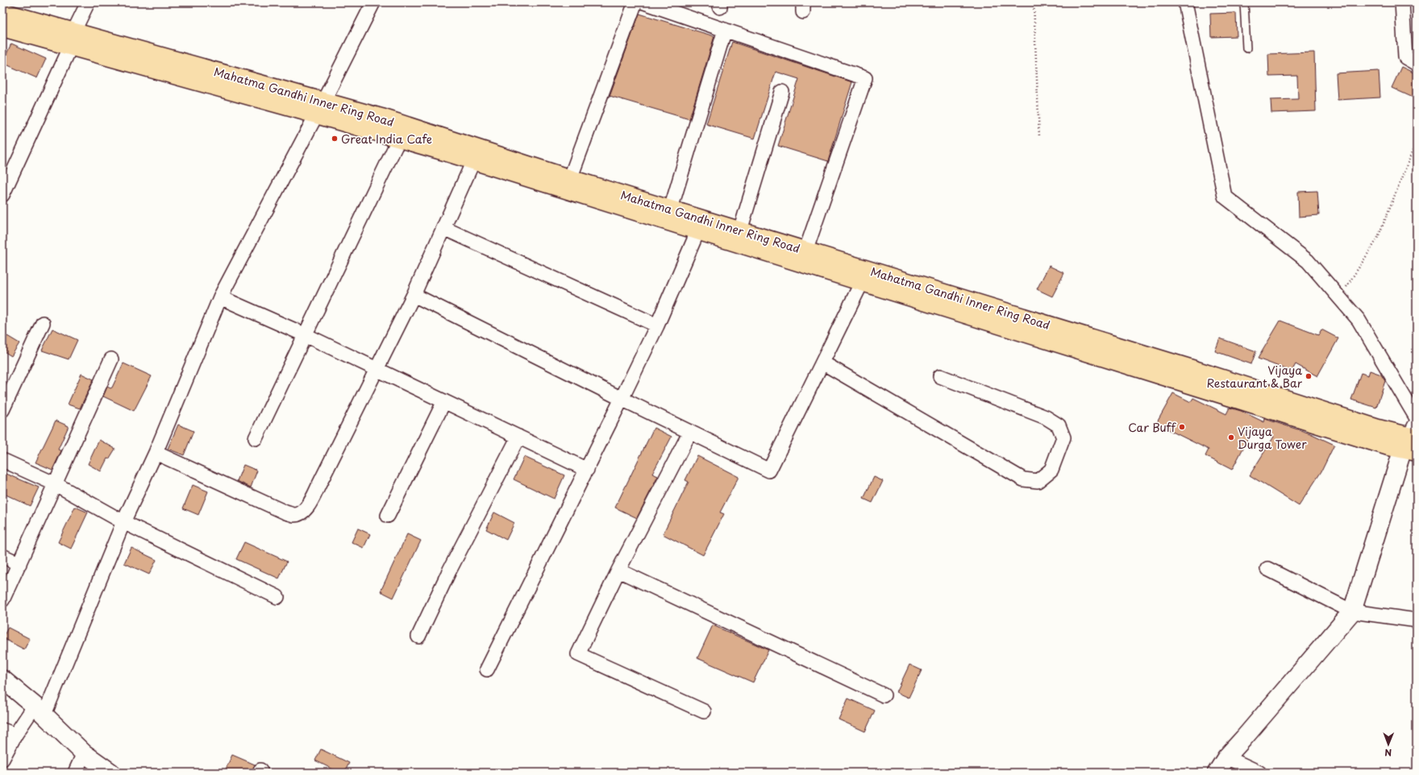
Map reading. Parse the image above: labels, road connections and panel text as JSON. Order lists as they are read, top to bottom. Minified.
{"streets":{"main road":["Mahatma Gandhi Inner Ring Road"]},"places":["Great India Cafe","Vijaya Restaurant & Bar","Car Buff","Vijaya Durga Tower"],"north":"bottom"}
